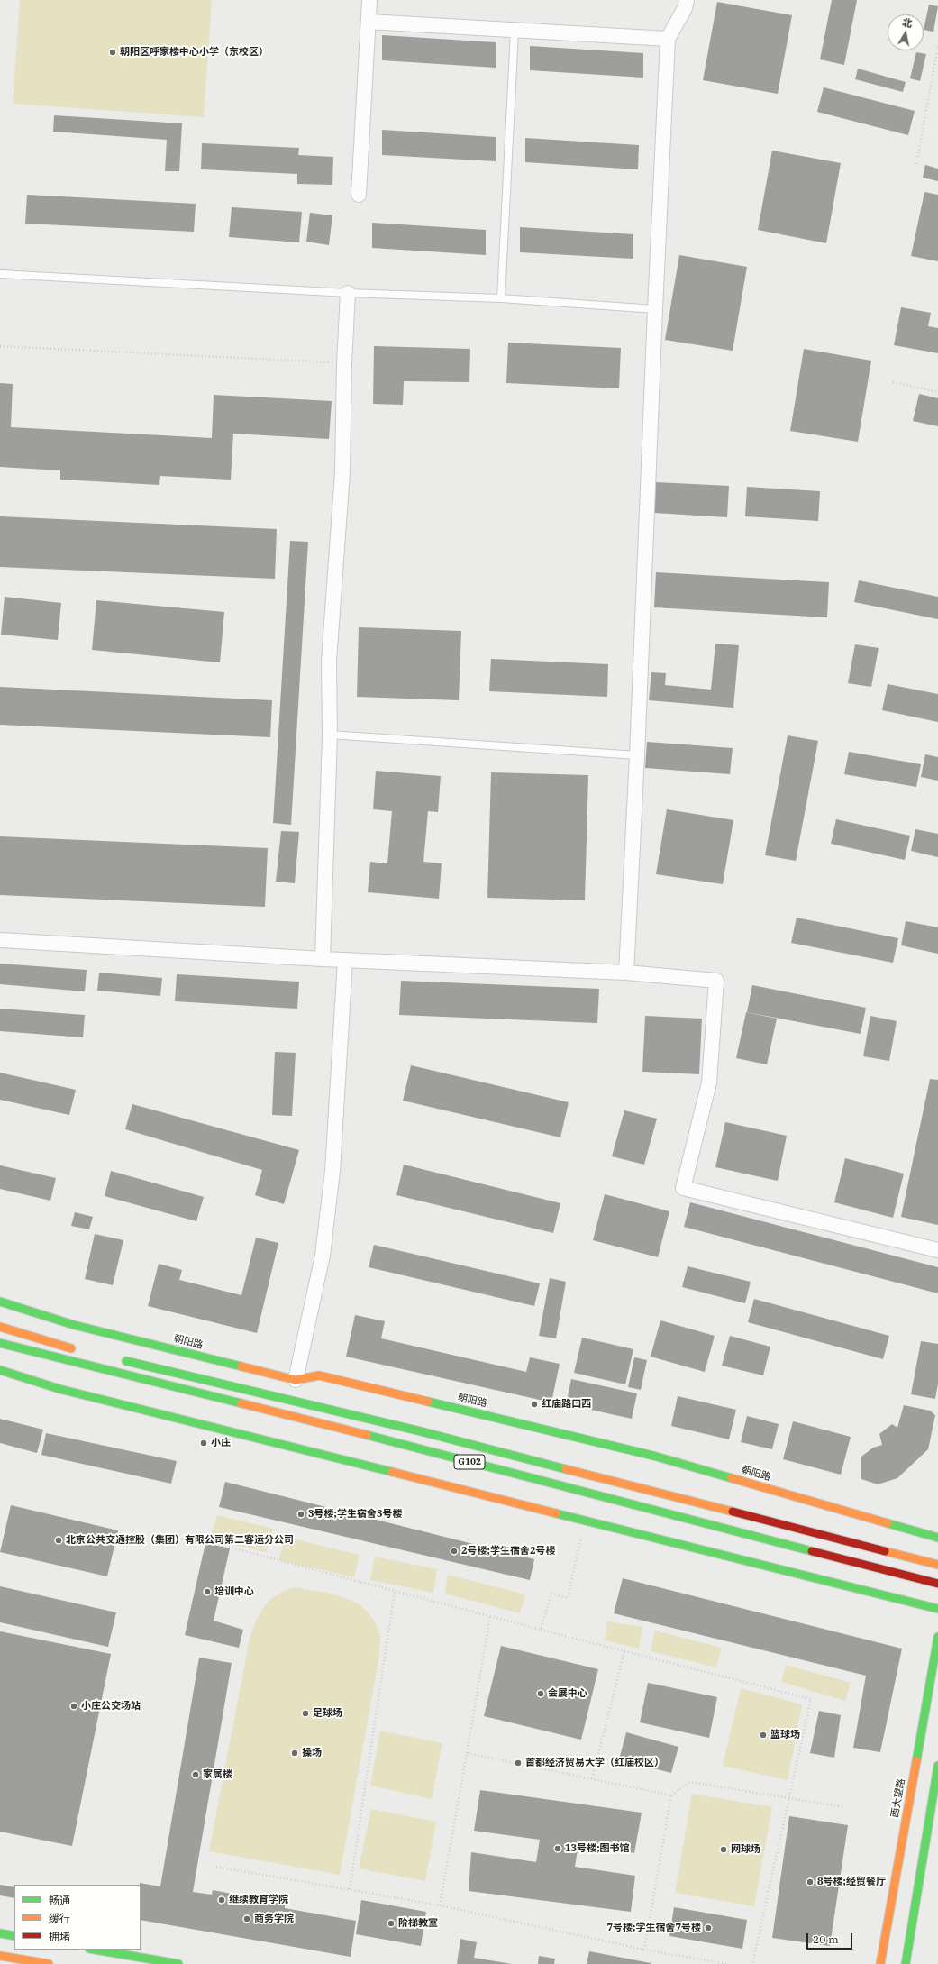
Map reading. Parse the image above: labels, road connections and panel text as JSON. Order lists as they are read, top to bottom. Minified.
{"streets":{"main road":["朝阳路","G102","西大望路"]},"places":["朝阳区呼家楼中心小学（东校区）","红庙路口西","小庄","3号楼;学生宿舍3号楼","北京公共交通控股（集团）有限公司第二客运分公司","2号楼;学生宿舍2号楼","培训中心","会展中心","小庄公交场站","足球场","篮球场","操场","首都经济贸易大学（红庙校区）","家属楼","13号楼;图书馆","网球场","8号楼;经贸餐厅","继续教育学院","商务学院","阶梯教室","7号楼;学生宿舍7号楼"],"legend":["畅通","缓行","拥堵"],"scale_bar":"20 m","north":"top"}
